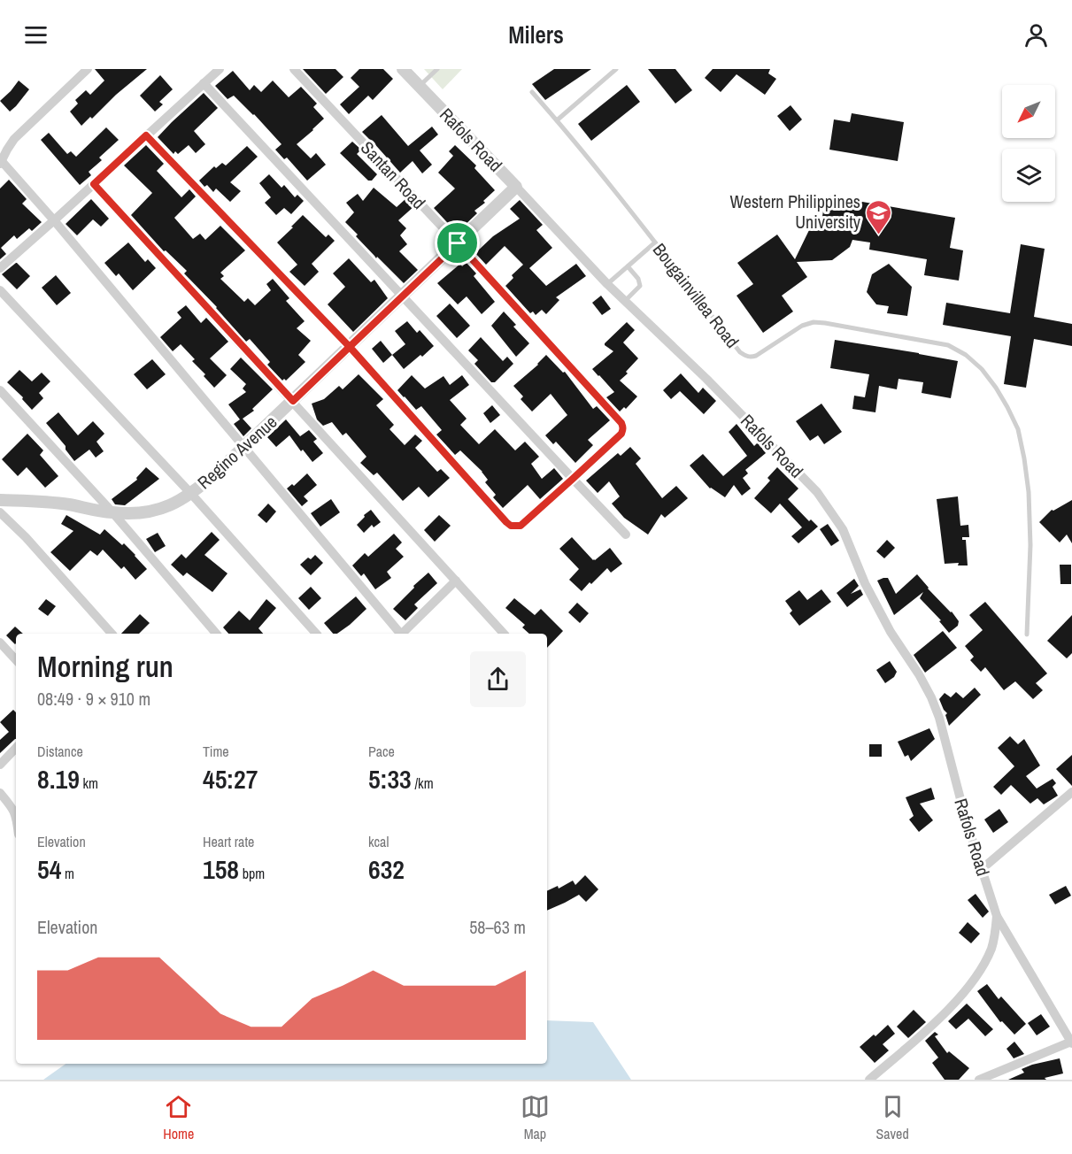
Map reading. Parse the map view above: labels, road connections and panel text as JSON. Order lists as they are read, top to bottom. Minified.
{"streets":{"street":["Rafols Road","Santan Road","Regino Avenue"],"lane":["Bougainvillea Road"]},"crossings":[["Rafols Road","Regino Avenue"],["Santan Road","Regino Avenue"]],"places":{"school or university":["Western Philippines University"]},"north":"bottom left","page":{"header":"Milers","heading":["Morning run","08:49 · 9 × 910 m"],"stats":[["Distance","8.19 km"],["Time","45:27"],["Pace","5:33 /km"],["Elevation","54 m"],["Heart rate","158 bpm"],["kcal","632"]],"chart":["Elevation","58–63 m"],"tabs":["Home","Map","Saved"]}}
